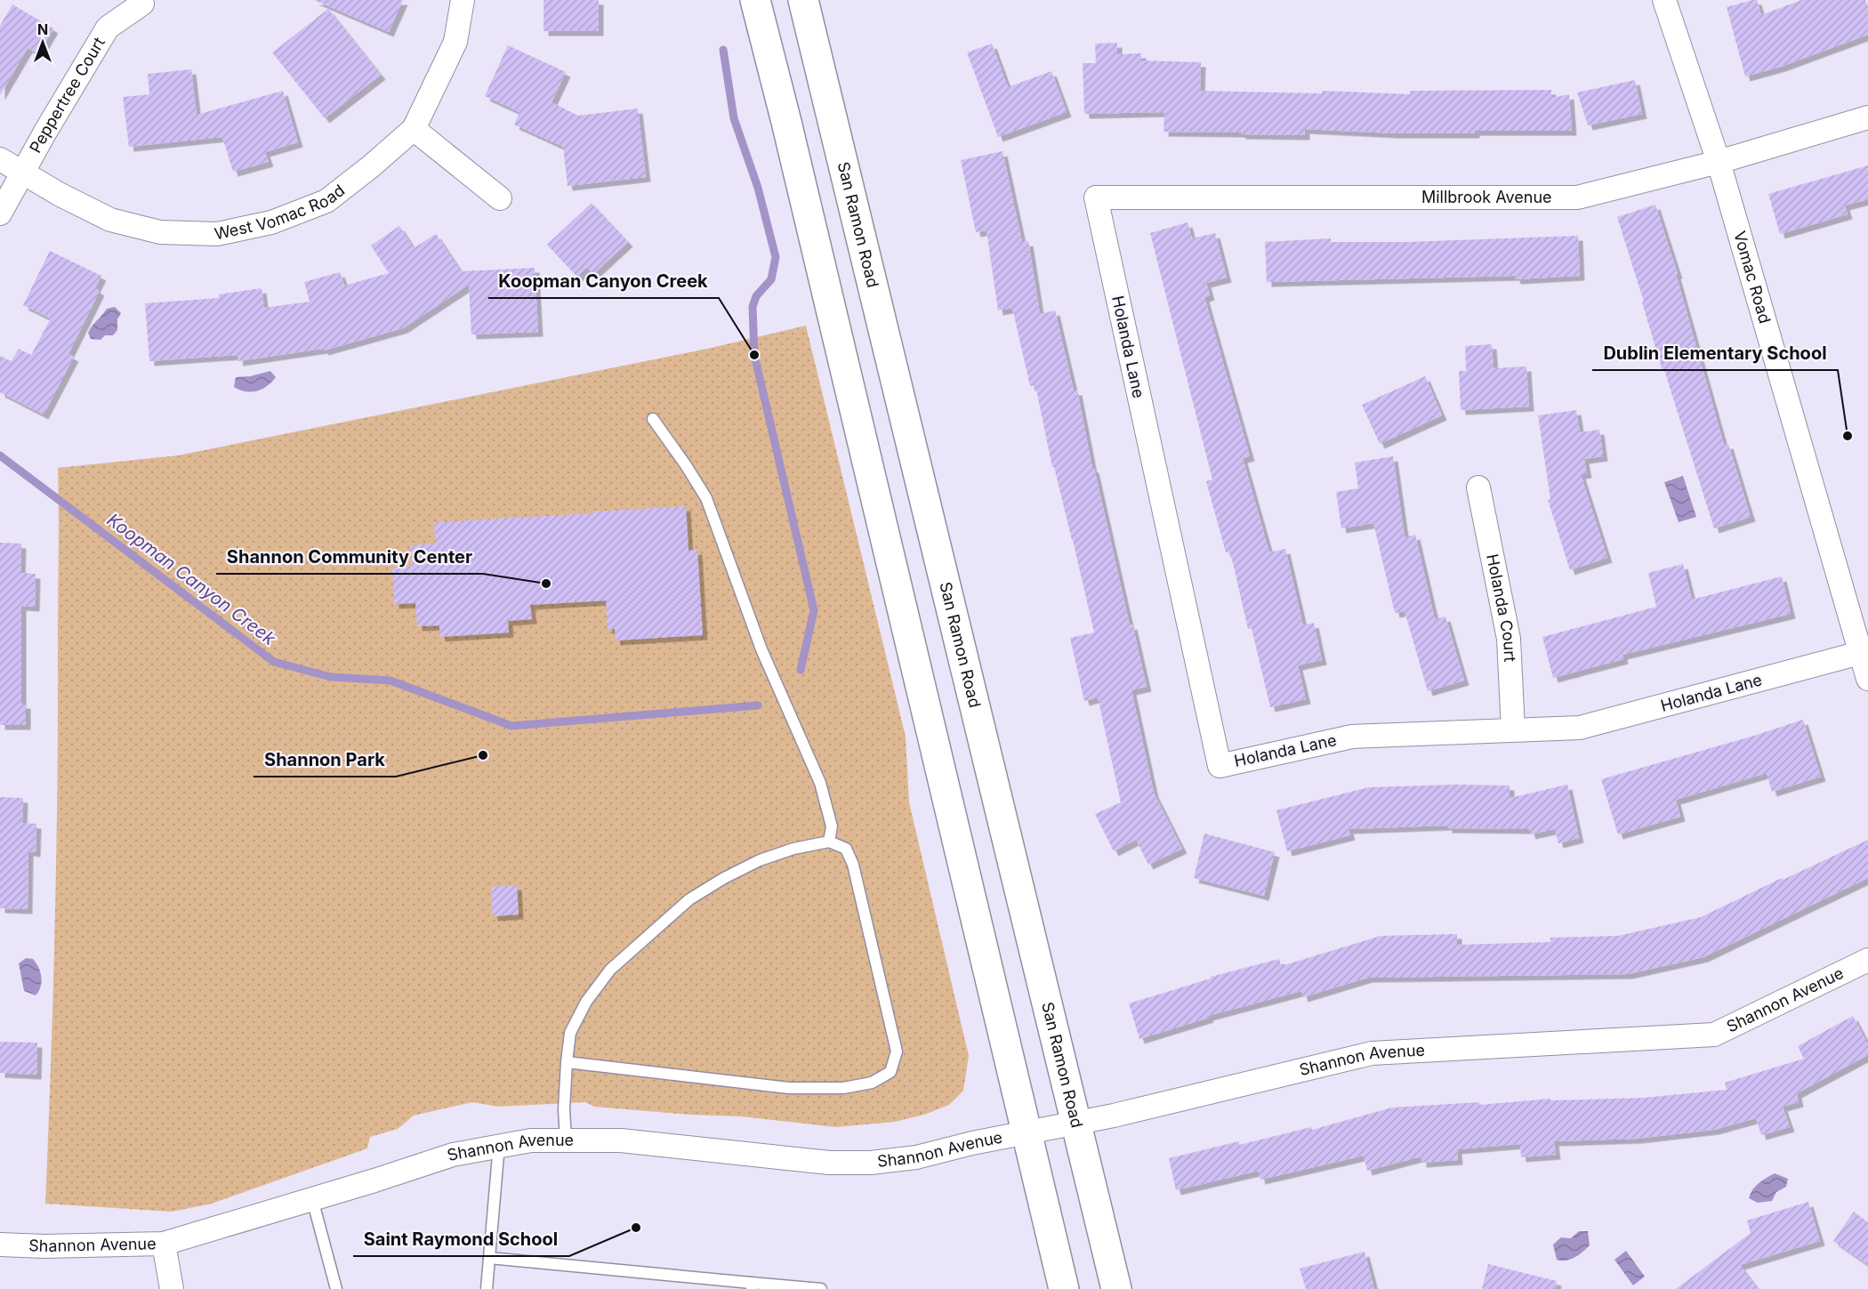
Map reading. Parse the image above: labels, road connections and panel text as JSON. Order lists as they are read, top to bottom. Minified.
{"streets":{"main road":["San Ramon Road"],"street":["Peppertree Court","Millbrook Avenue","West Vomac Road","Vomac Road","Holanda Lane","Holanda Court","Shannon Avenue"]},"crossings":[["Peppertree Court","West Vomac Road"],["Millbrook Avenue","Vomac Road"],["Millbrook Avenue","Holanda Lane"],["San Ramon Road","Shannon Avenue"],["Vomac Road","Holanda Lane"],["Holanda Lane","Holanda Court"]],"water":["Koopman Canyon Creek"],"places":["Koopman Canyon Creek","Dublin Elementary School","Shannon Community Center","Shannon Park","Saint Raymond School"],"north":"top"}
